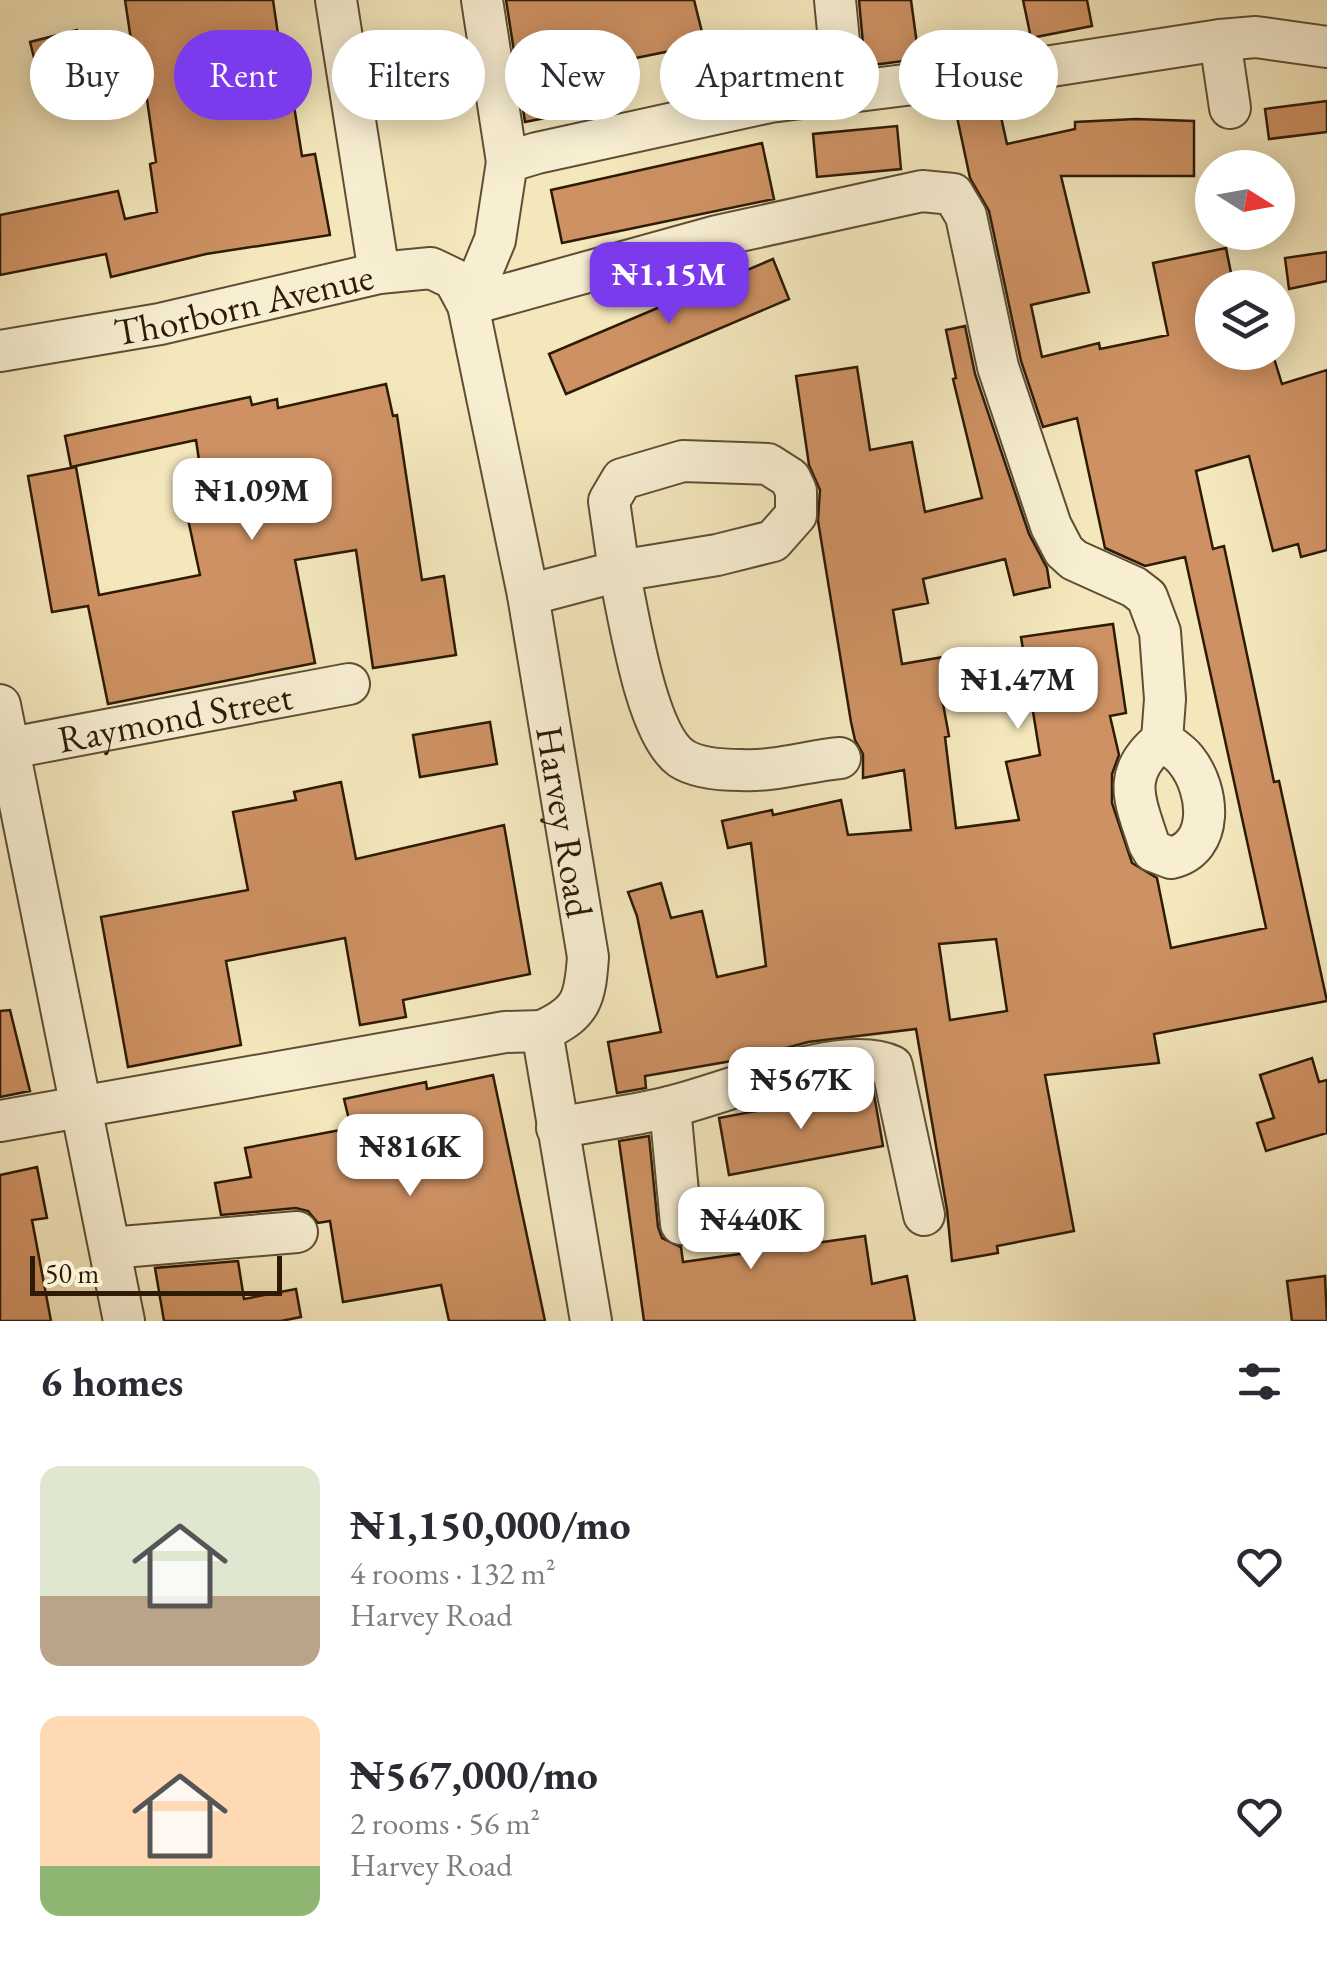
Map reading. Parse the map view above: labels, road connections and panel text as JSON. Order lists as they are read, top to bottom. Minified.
{"streets":{"street":["Thorborn Avenue","Raymond Street","Harvey Road"]},"crossings":[["Thorborn Avenue","Harvey Road"]],"scale_bar":"50 m","north":"right","page":{"chip":["Buy","Rent","Filters","New","Apartment","House"],"price":["₦1.15M","₦1.09M","₦1.47M","₦567K","₦816K","₦440K"],"scale":"50 m","heading":"6 homes","list":[{"name":"₦1,150,000/mo","note":"4 rooms · 132 m² · Harvey Road"},{"name":"₦567,000/mo","note":"2 rooms · 56 m² · Harvey Road"}]}}
